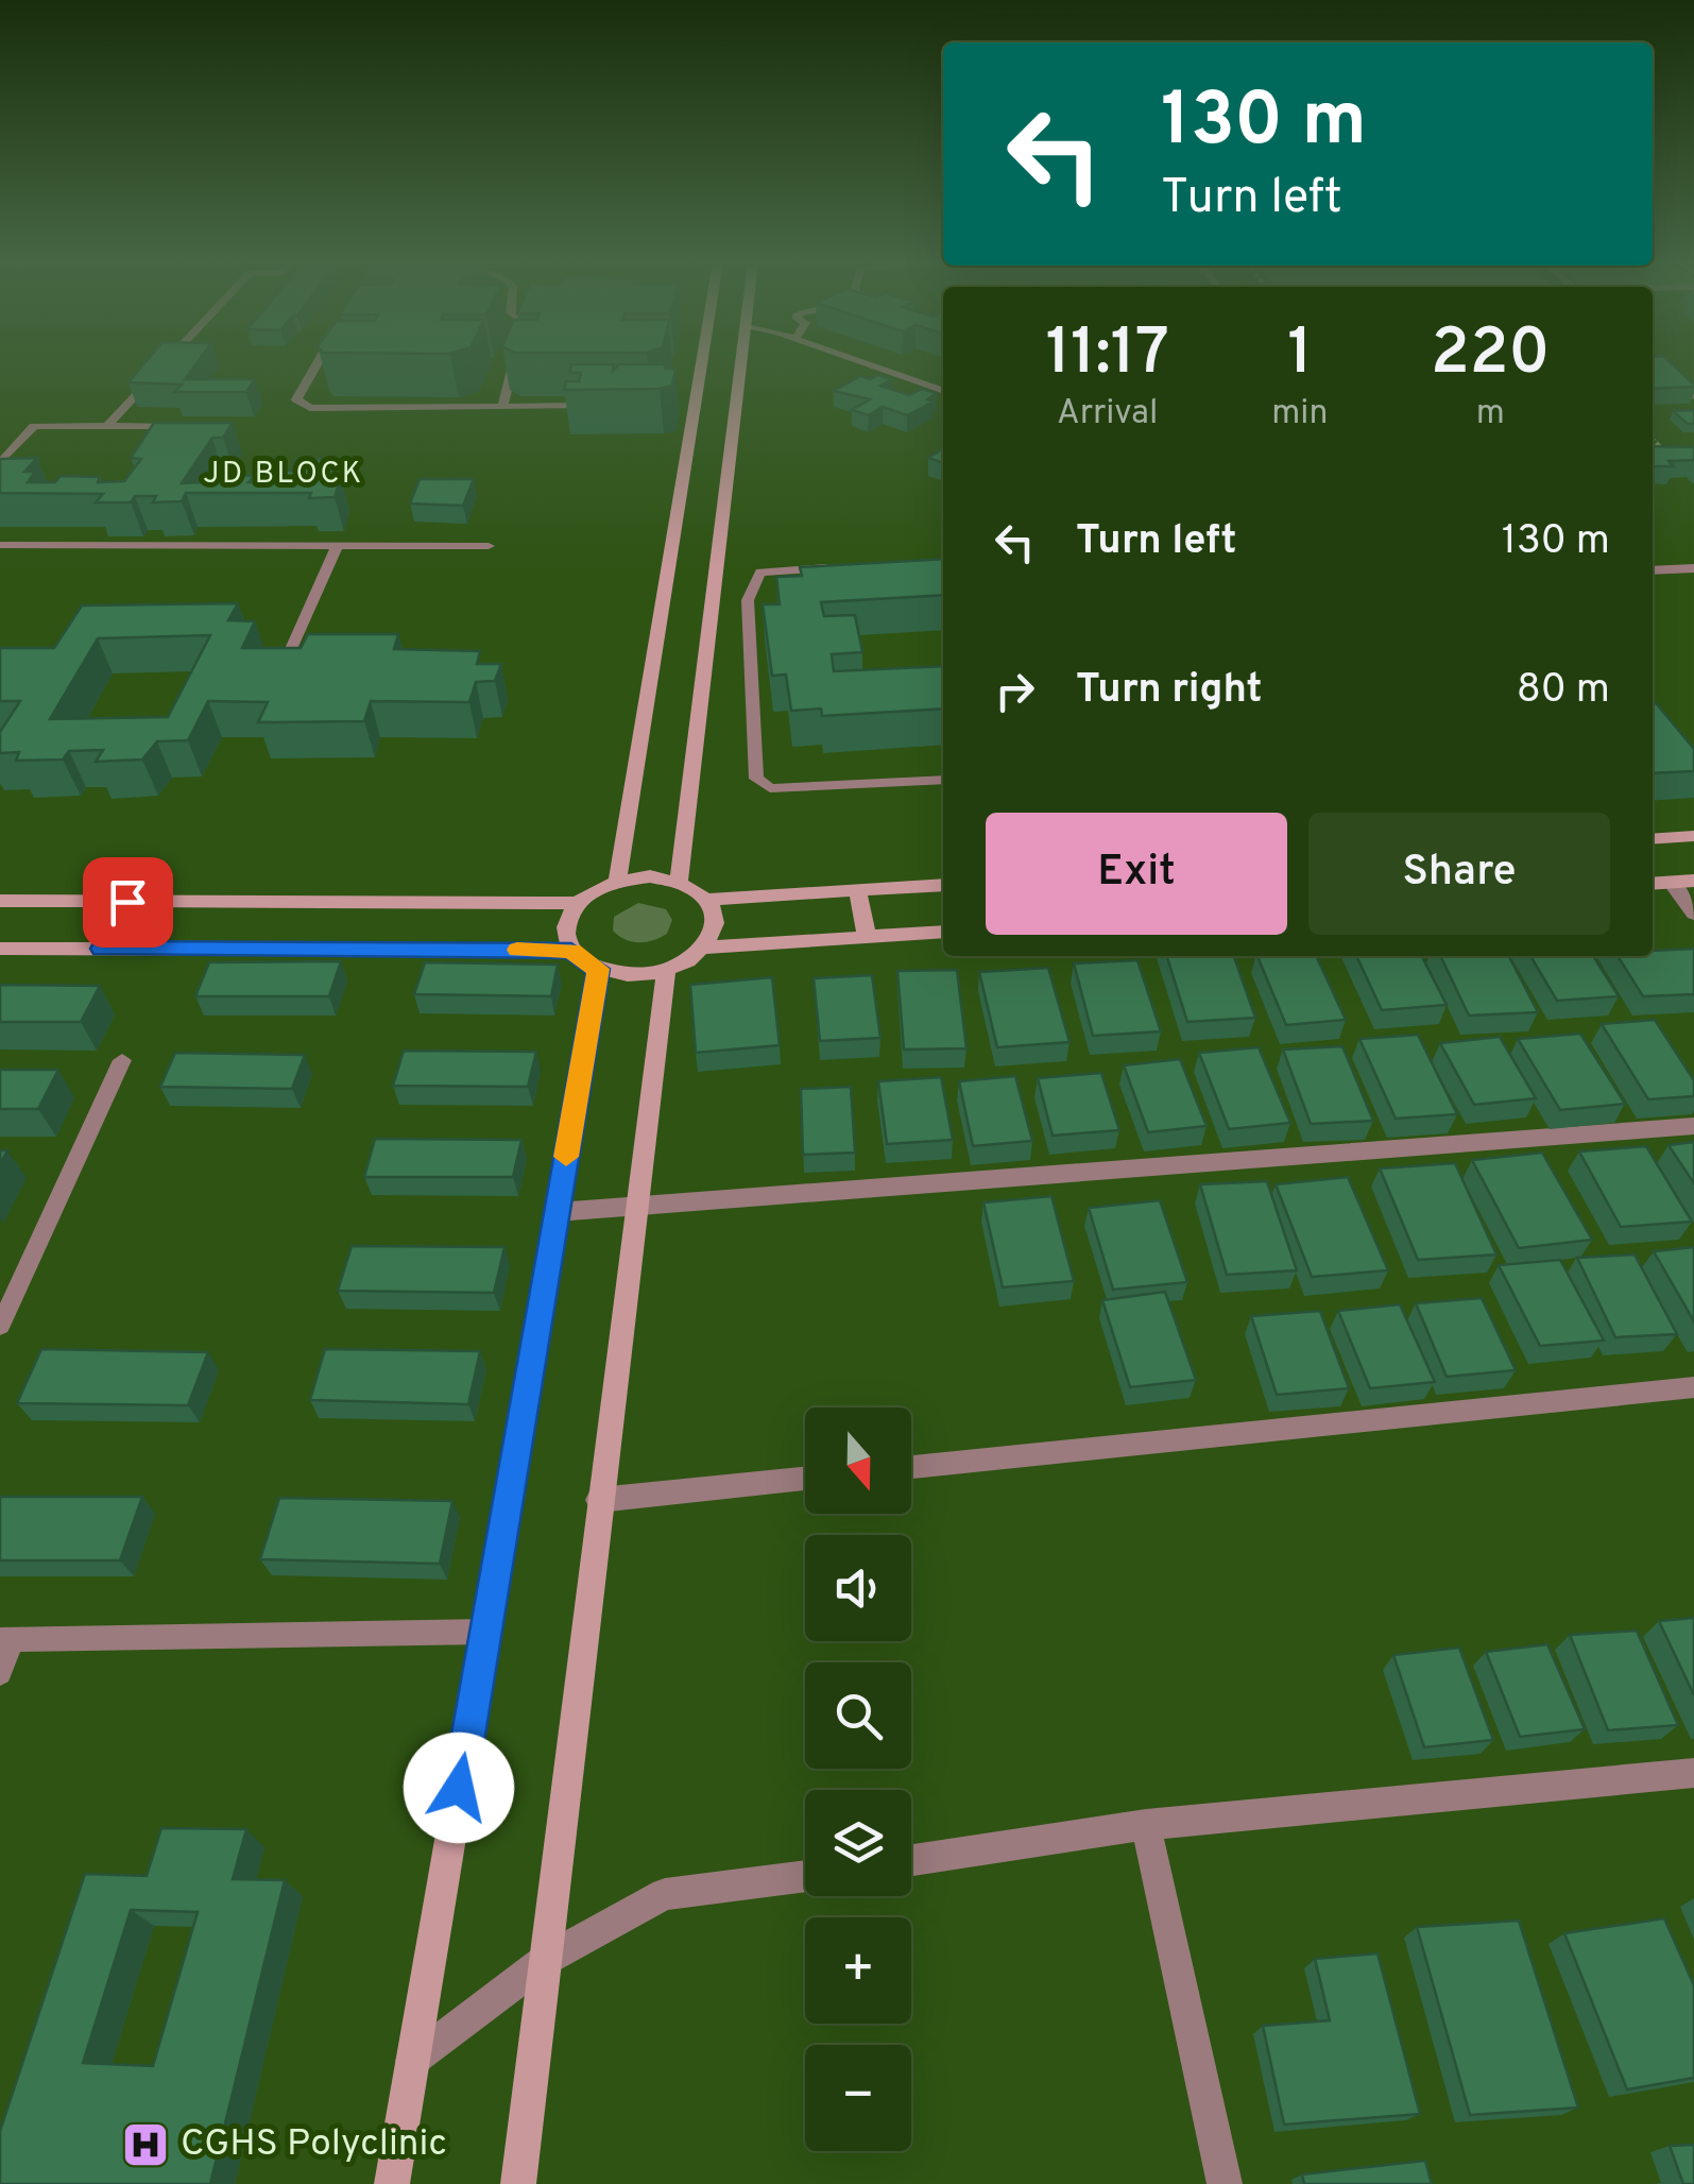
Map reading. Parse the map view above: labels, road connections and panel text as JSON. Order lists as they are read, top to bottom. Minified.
{"districts":["JD BLOCK"],"places":{"hospital":["CGHS Polyclinic"]},"north":"bottom","page":{"turn":["130 m","Turn left"],"eta":["11:17","Arrival","1","min","220","m"],"list":[{"name":"Turn left","value":"130 m"},{"name":"Turn right","value":"80 m"}],"buttons":["Exit","Share"],"map_buttons":["+","−"]}}
